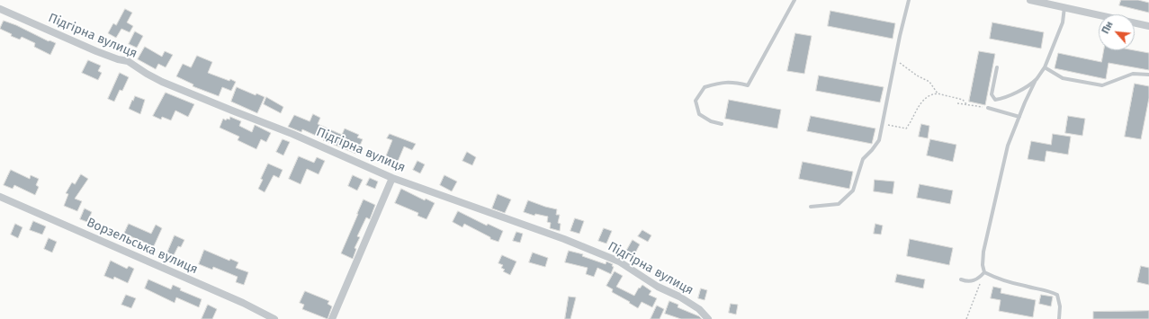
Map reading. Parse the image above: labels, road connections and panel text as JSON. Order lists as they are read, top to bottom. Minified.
{"streets":{"street":["Підгірна вулиця","Ворзельська вулиця"]},"north":"top left"}
